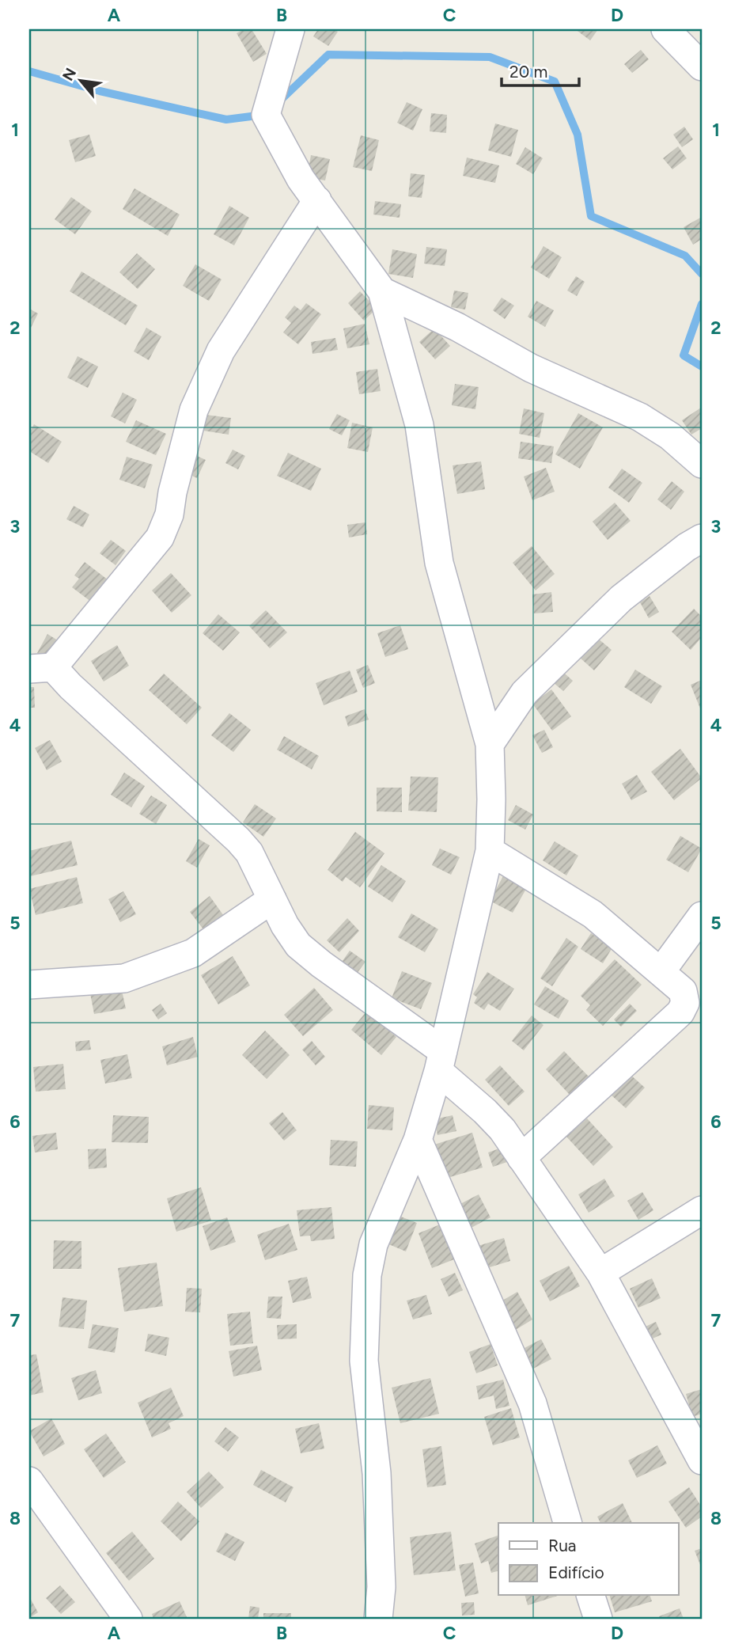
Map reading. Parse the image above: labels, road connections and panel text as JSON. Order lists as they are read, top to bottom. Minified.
{"legend":["Rua","Edifício"],"scale_bar":"20 m","north":"top left","grid":{"columns":["A","B","C","D"],"rows":["1","2","3","4","5","6","7","8"]}}
